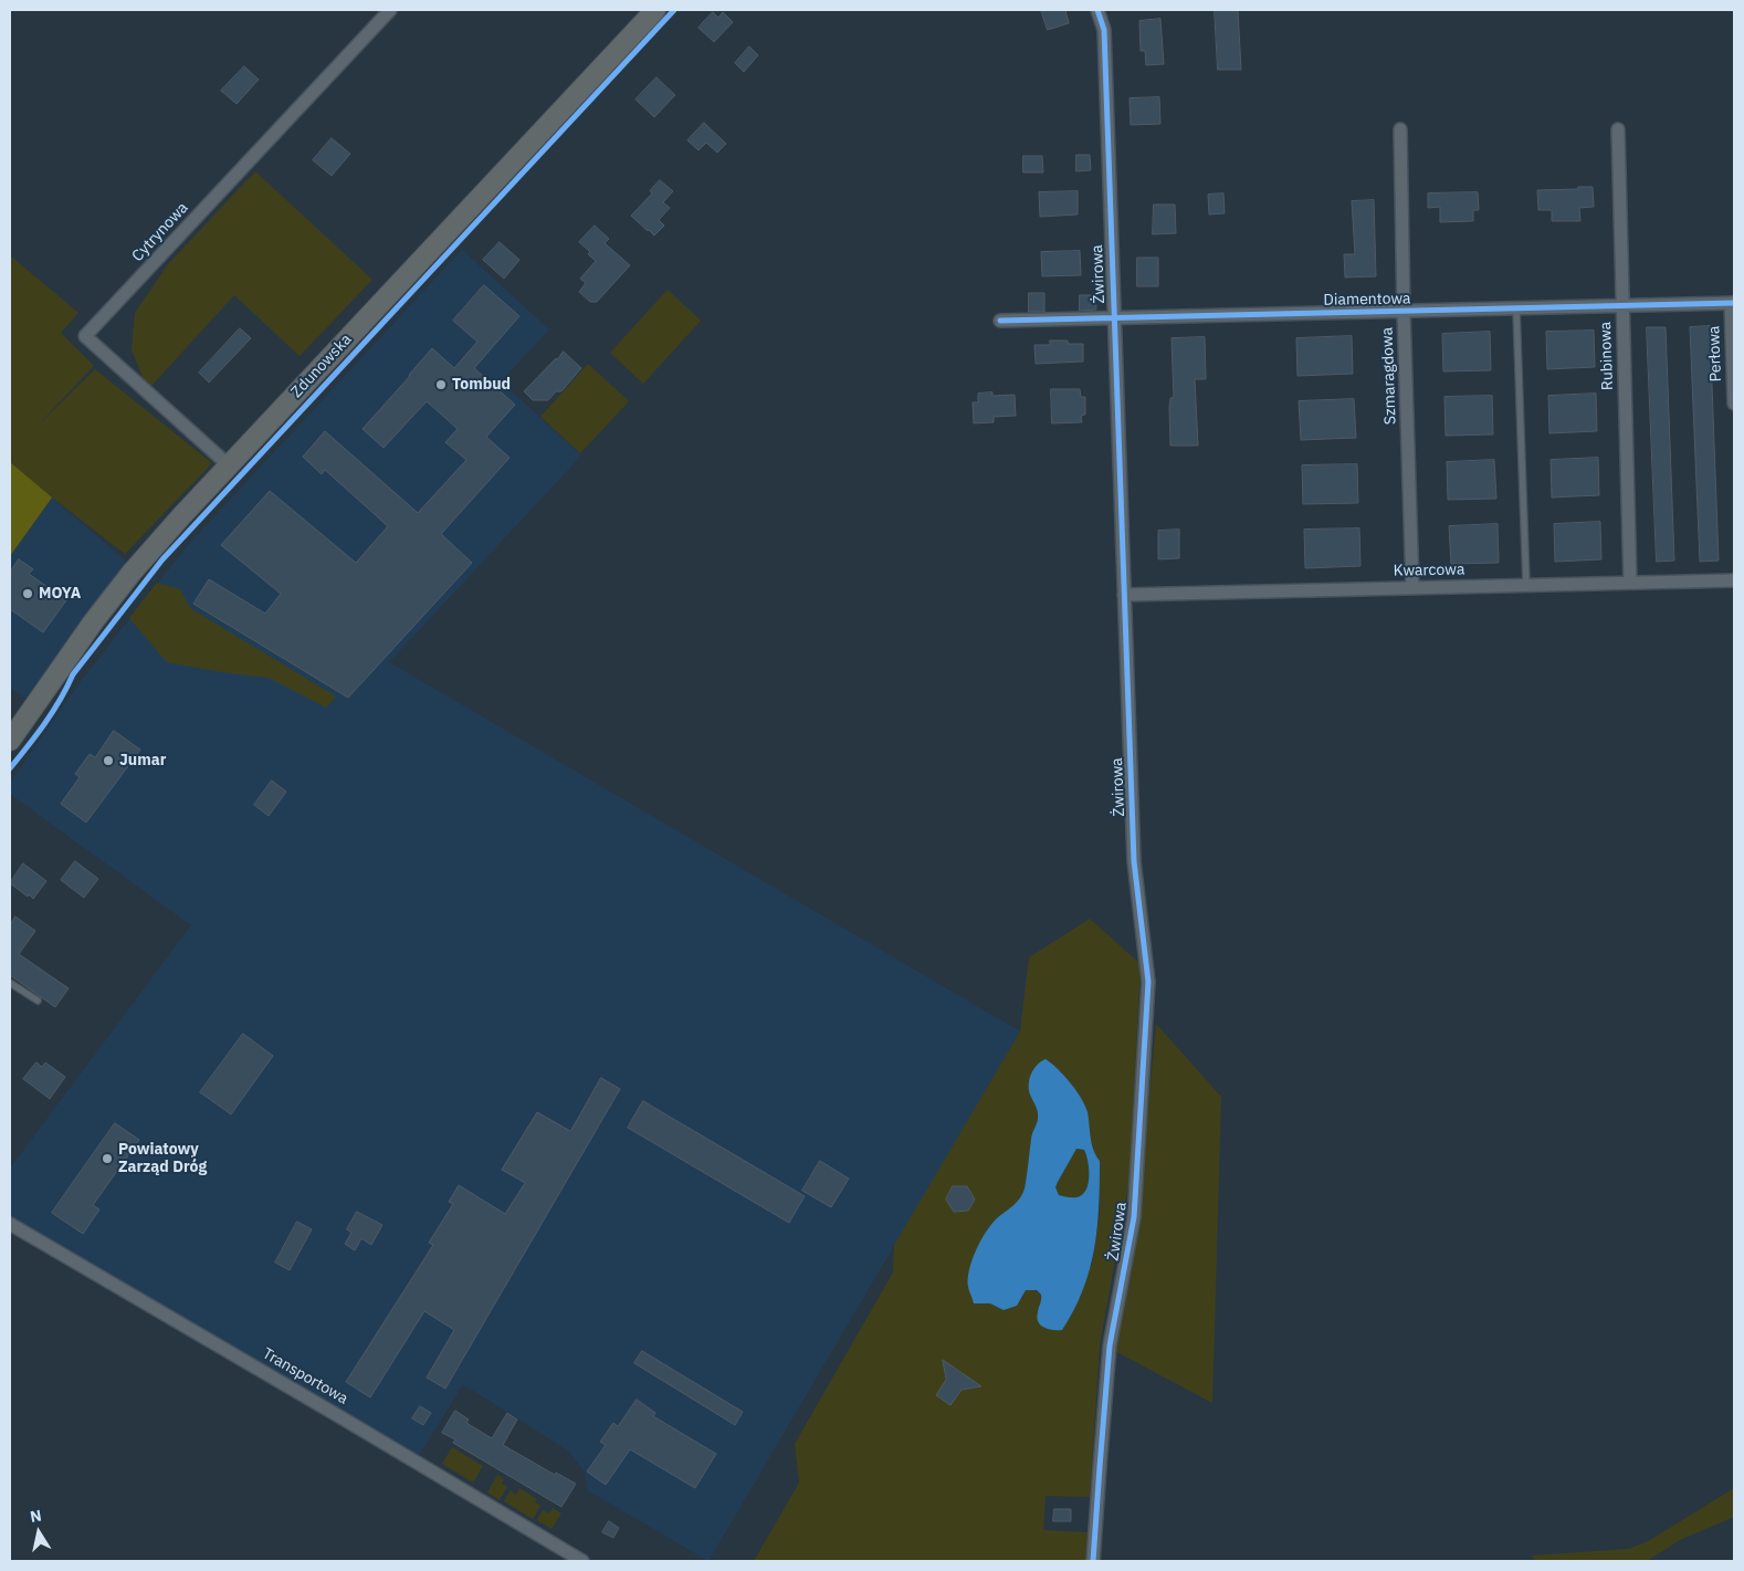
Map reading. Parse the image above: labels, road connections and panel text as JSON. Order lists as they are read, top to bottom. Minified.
{"streets":{"main road":["Zdunowska"],"street":["Cytrynowa","Żwirowa","Diamentowa","Perłowa","Rubinowa","Szmaragdowa","Kwarcowa","Transportowa"]},"crossings":[["Cytrynowa","Zdunowska"],["Żwirowa","Diamentowa"],["Żwirowa","Kwarcowa"],["Diamentowa","Perłowa"],["Diamentowa","Rubinowa"],["Diamentowa","Szmaragdowa"],["Rubinowa","Kwarcowa"],["Szmaragdowa","Kwarcowa"]],"places":["Tombud","MOYA","Jumar","Powiatowy Zarząd Dróg"],"north":"top"}
